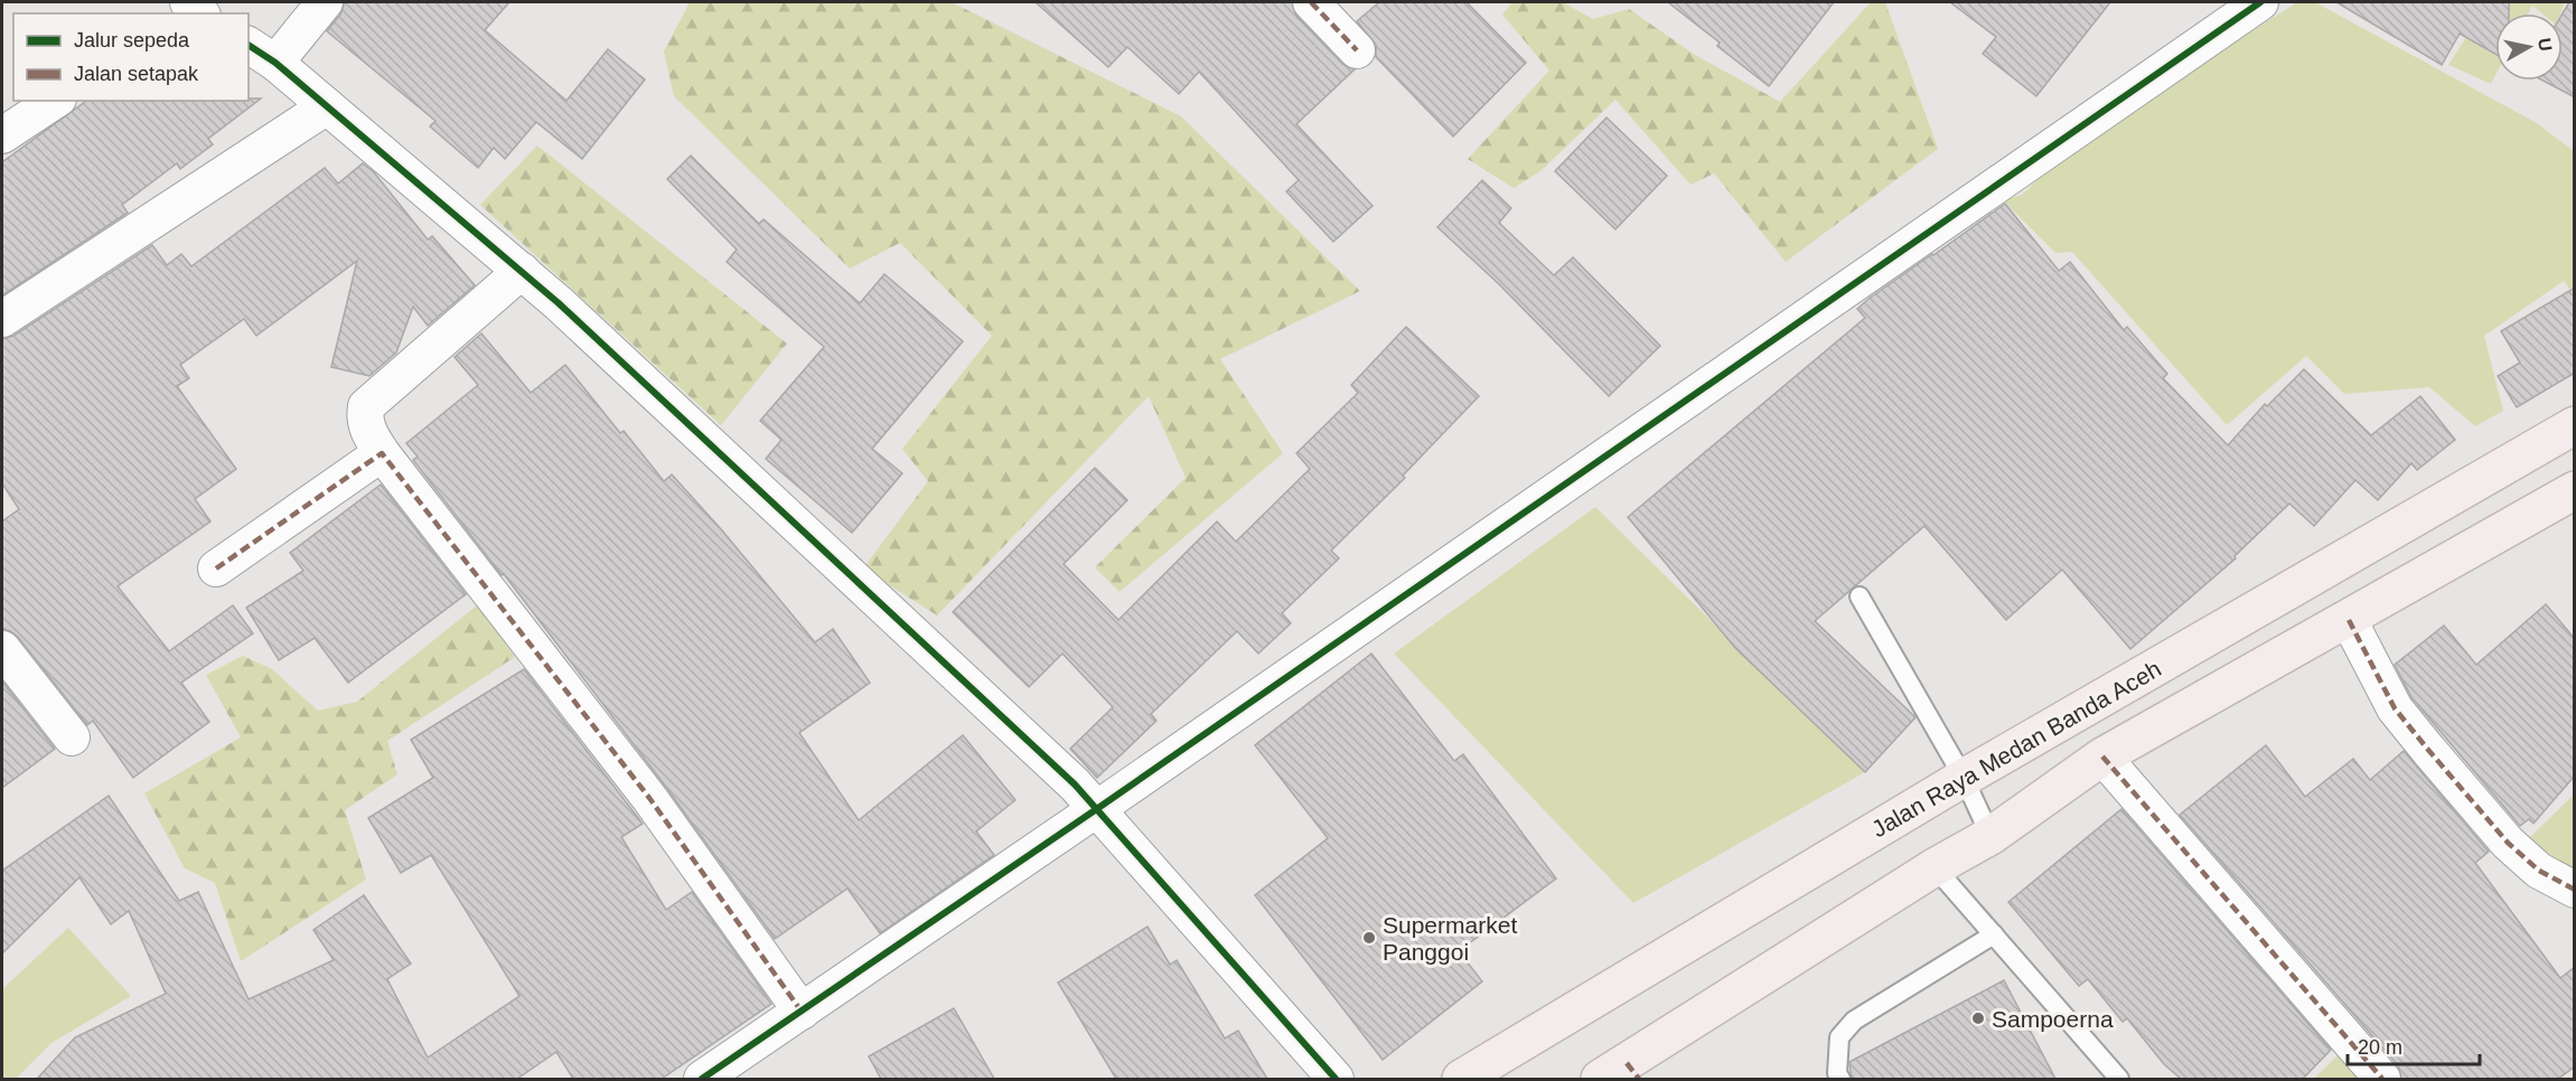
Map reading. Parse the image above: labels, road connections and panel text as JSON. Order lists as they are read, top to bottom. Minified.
{"streets":{"highway":["Jalan Raya Medan Banda Aceh"]},"places":["Supermarket Panggoi","Sampoerna"],"legend":["Jalur sepeda","Jalan setapak"],"scale_bar":"20 m","north":"right"}
